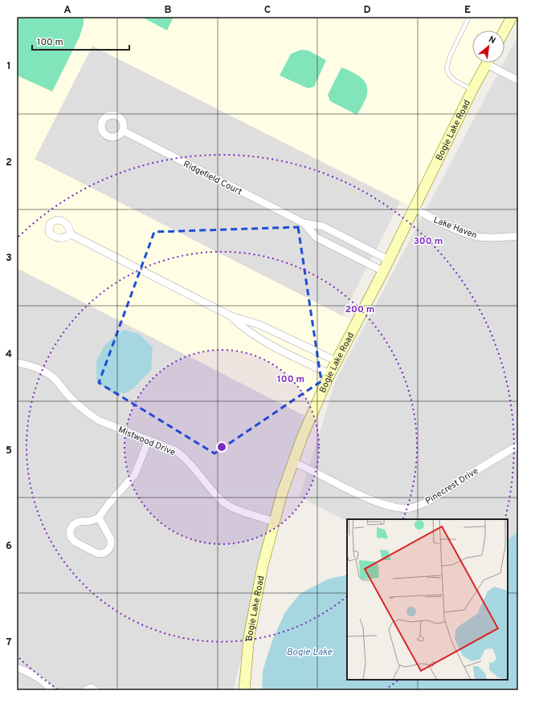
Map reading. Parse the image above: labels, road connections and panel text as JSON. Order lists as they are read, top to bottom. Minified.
{"streets":{"main road":["Bogie Lake Road"],"street":["Ridgefield Court","Lake Haven","Mistwood Drive","Pinecrest Drive"]},"crossings":[["Bogie Lake Road","Ridgefield Court"],["Bogie Lake Road","Lake Haven"],["Bogie Lake Road","Mistwood Drive"],["Bogie Lake Road","Pinecrest Drive"]],"water":["Bogie Lake"],"scale_bar":"100 m","north":"top right","grid":{"columns":["A","B","C","D","E"],"rows":["1","2","3","4","5","6","7"]},"rings":["300 m","200 m","100 m"]}
